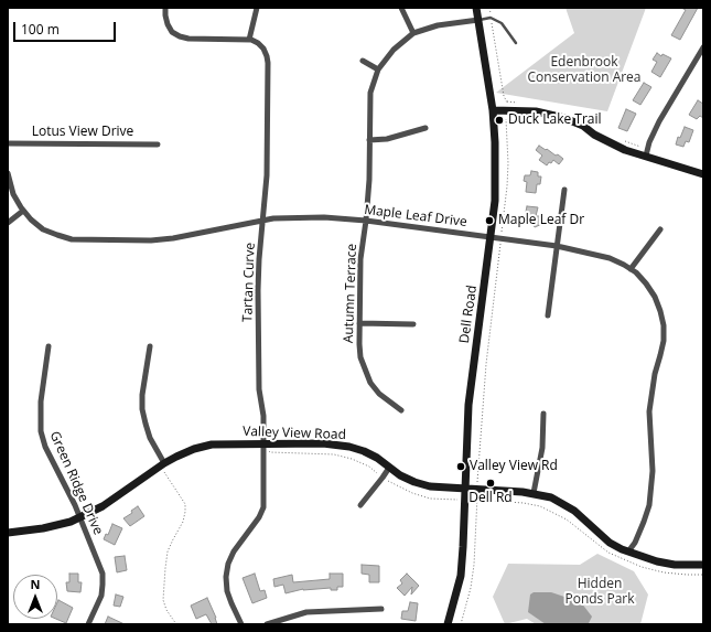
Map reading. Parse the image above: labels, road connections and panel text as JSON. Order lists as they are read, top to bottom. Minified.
{"streets":{"street":["Lotus View Drive","Maple Leaf Drive","Tartan Curve","Autumn Terrace","Dell Road","Valley View Road","Green Ridge Drive"]},"crossings":[["Maple Leaf Drive","Tartan Curve"],["Maple Leaf Drive","Autumn Terrace"],["Maple Leaf Drive","Dell Road"],["Maple Leaf Drive","Valley View Road"],["Tartan Curve","Valley View Road"],["Autumn Terrace","Dell Road"],["Dell Road","Valley View Road"],["Valley View Road","Green Ridge Drive"]],"parks":["Edenbrook Conservation Area","Hidden Ponds Park"],"places":["Duck Lake Trail","Maple Leaf Dr","Valley View Rd","Dell Rd"],"scale_bar":"100 m","north":"top"}
